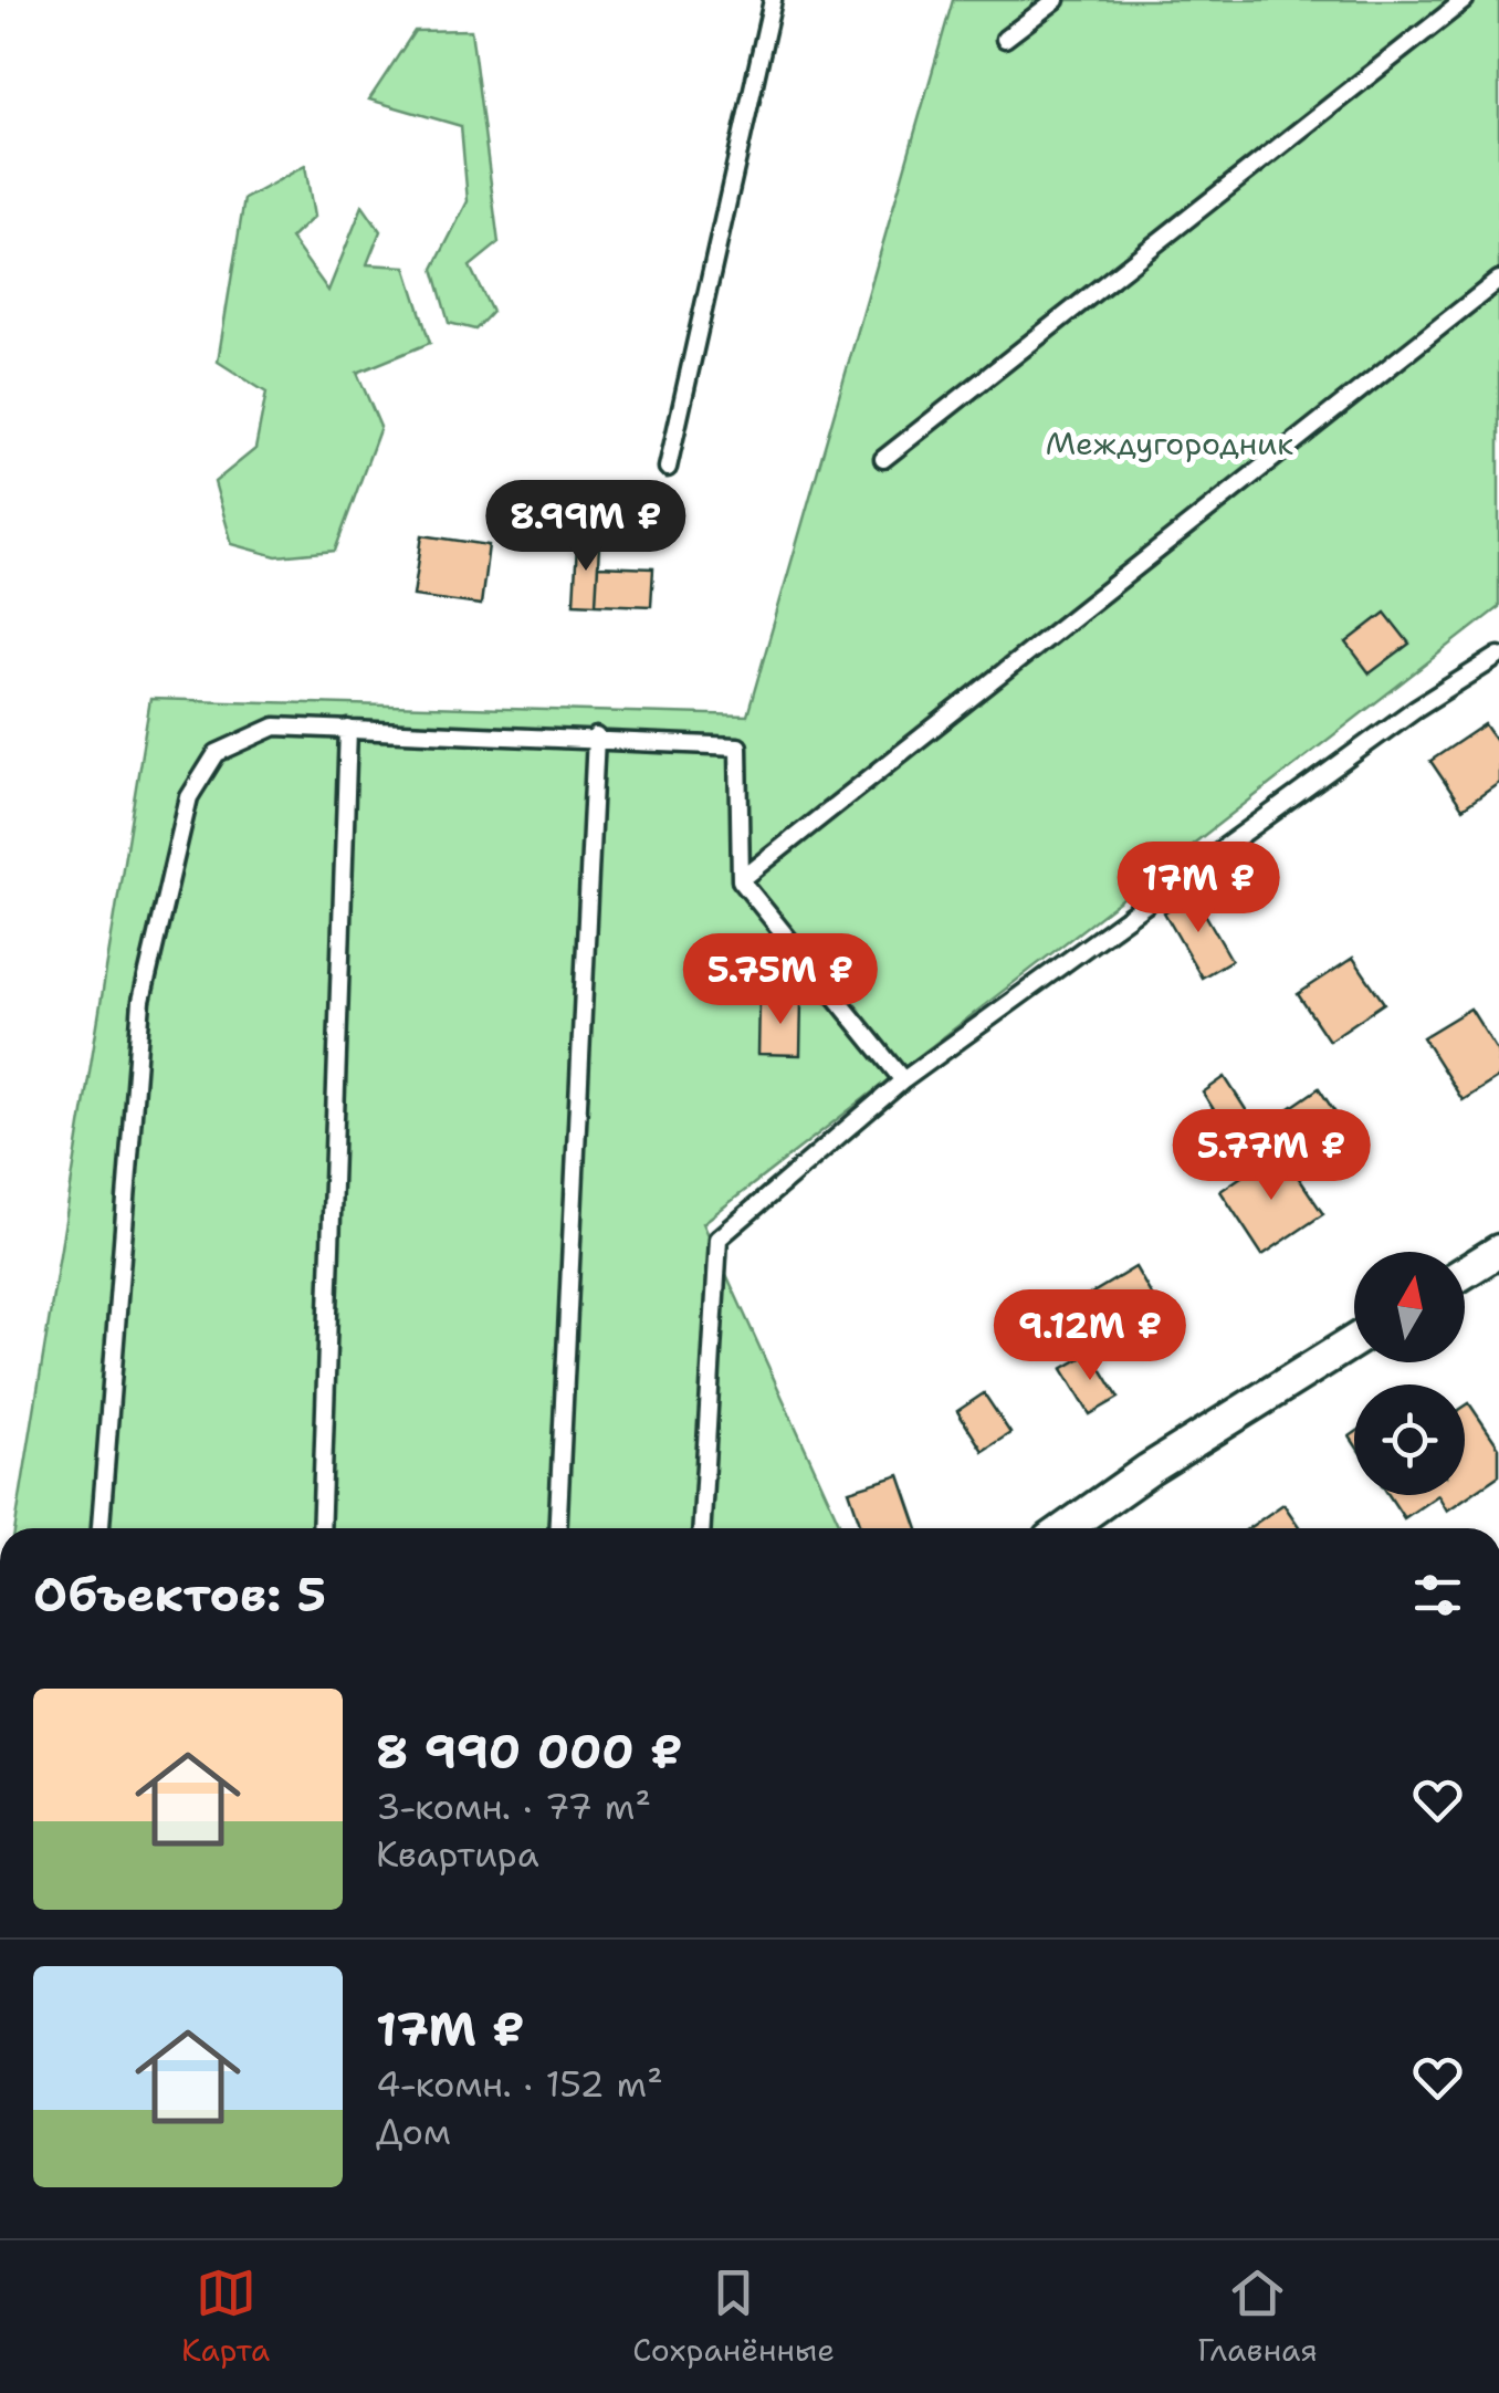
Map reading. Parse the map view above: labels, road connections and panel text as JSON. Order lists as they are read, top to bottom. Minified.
{"parks":["Междугородник"],"north":"top","page":{"price":["8.99M ₽","17M ₽","5.75M ₽","5.77M ₽","9.12M ₽"],"heading":"Объектов: 5","list":[{"name":"8 990 000 ₽","note":"3-комн. · 77 m² · Квартира"},{"name":"17M ₽","note":"4-комн. · 152 m² · Дом"}],"tabs":["Карта","Сохранённые","Главная"]}}
